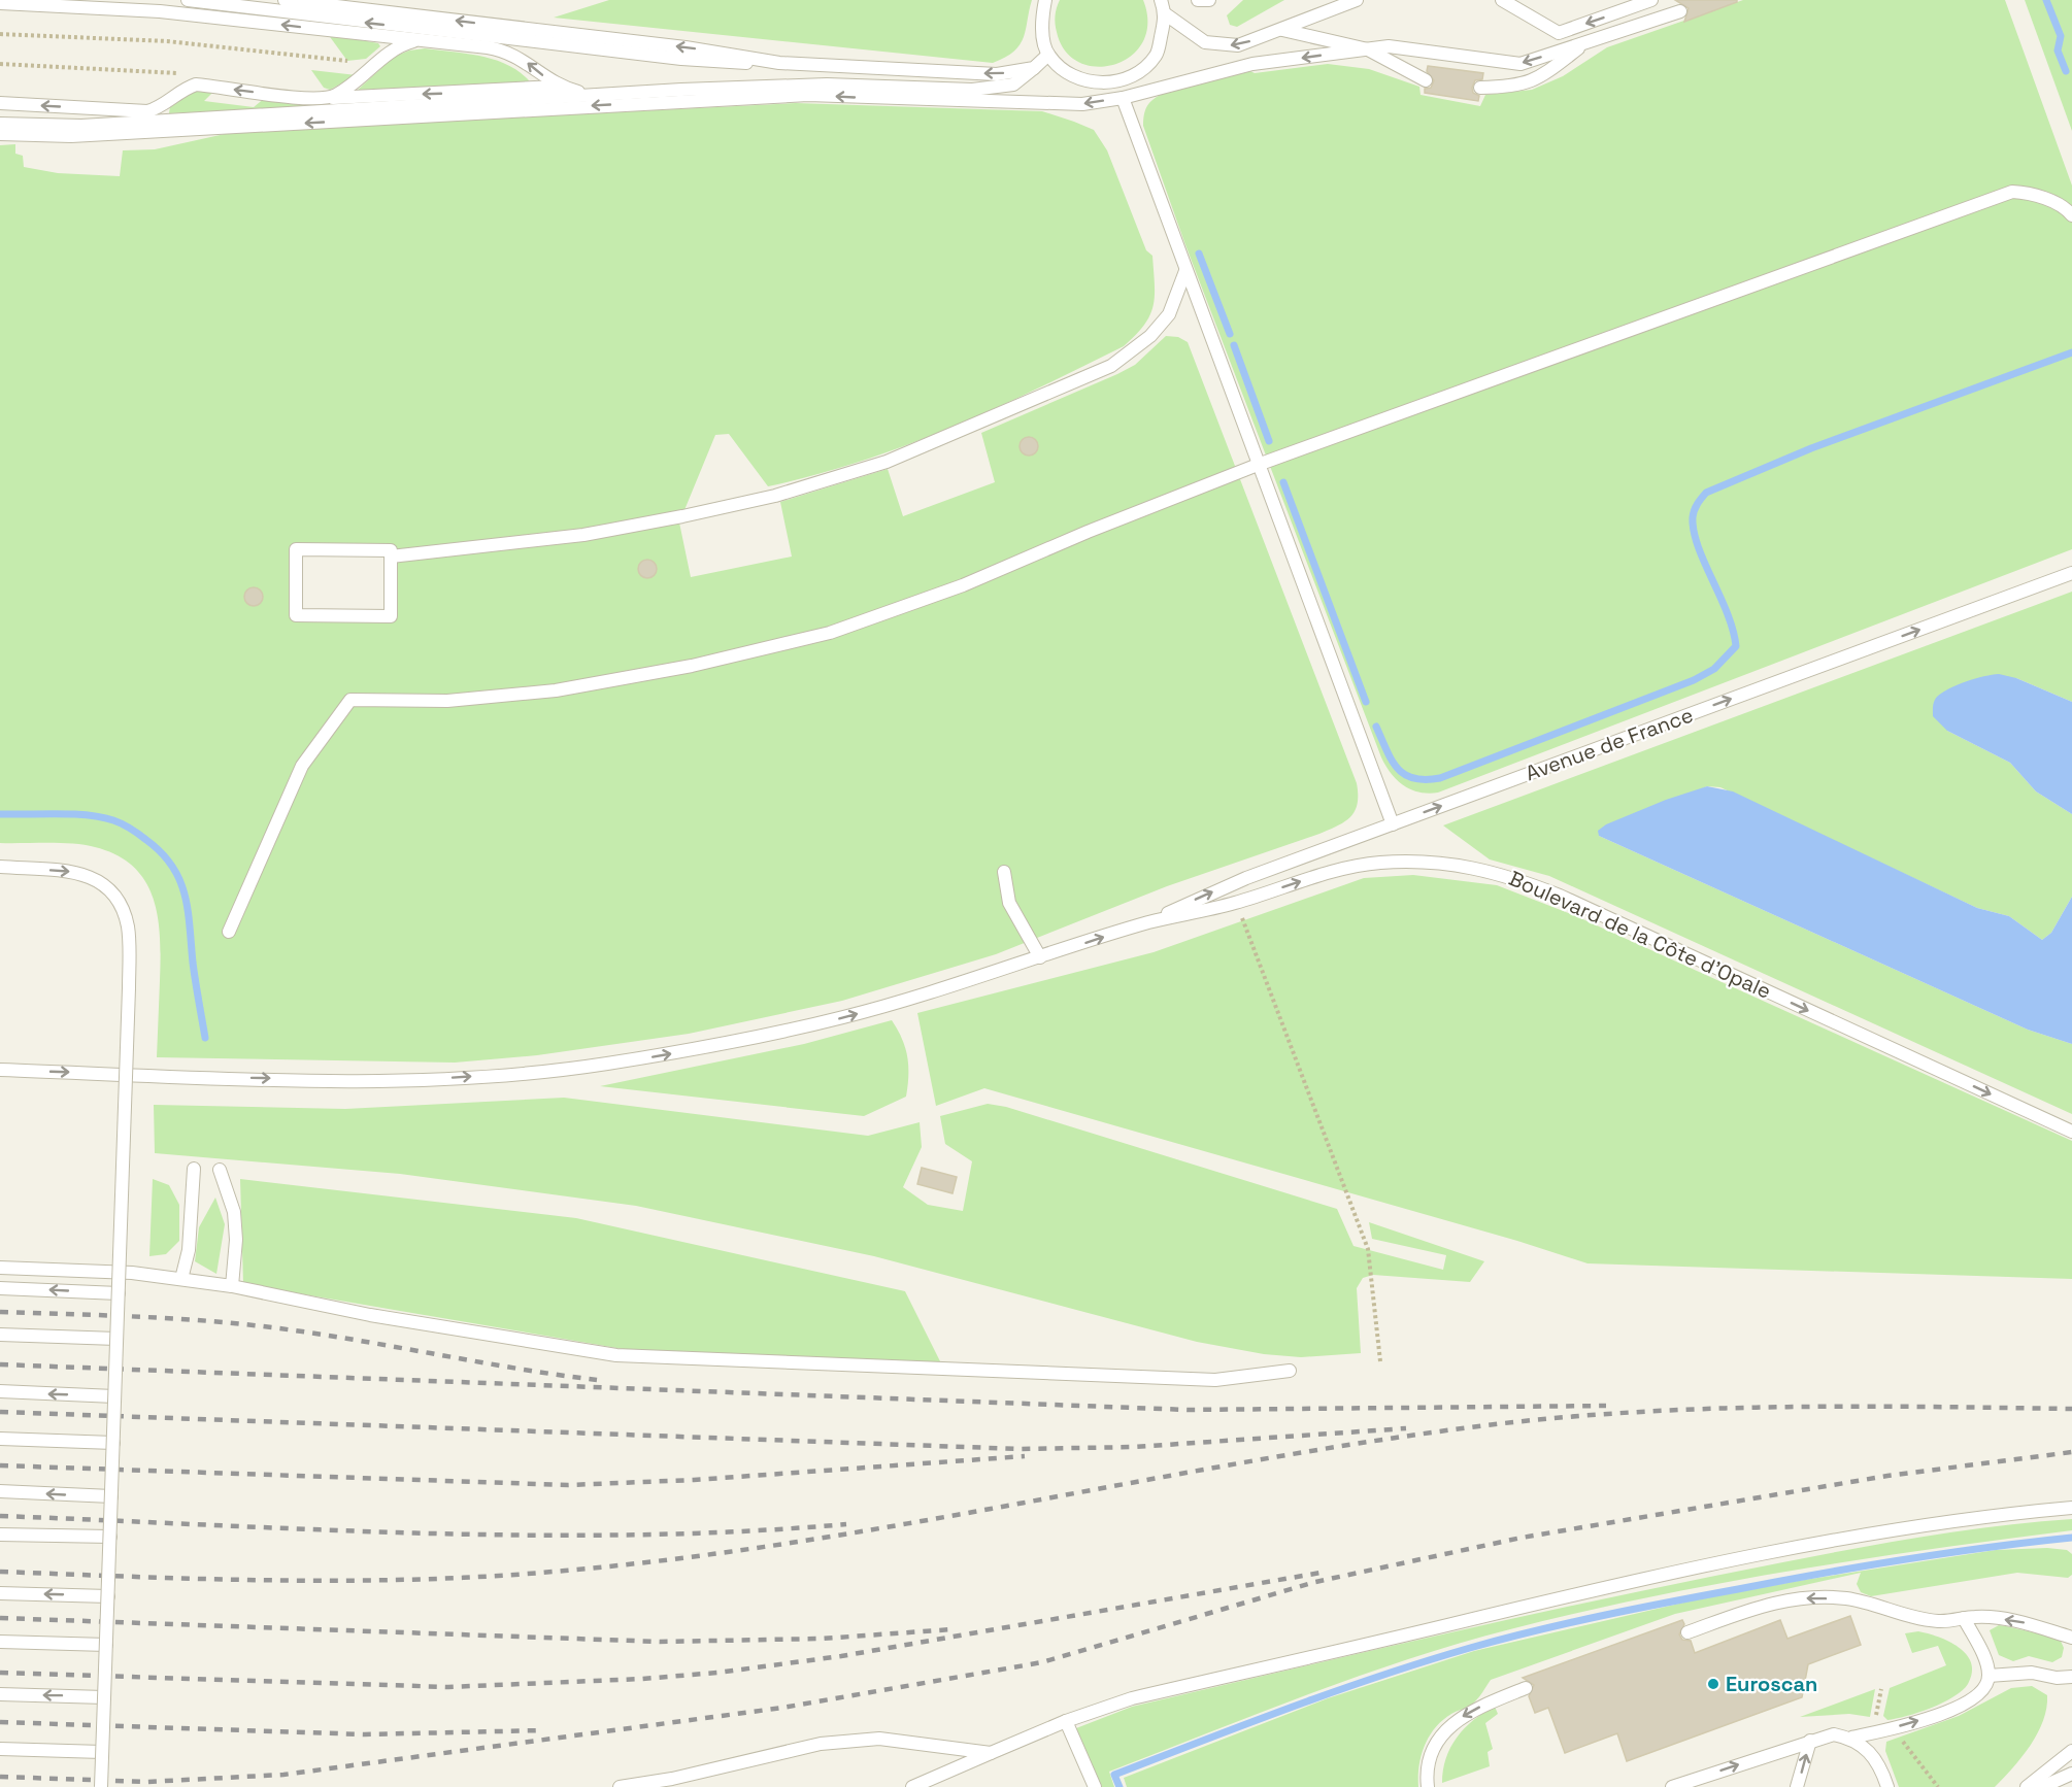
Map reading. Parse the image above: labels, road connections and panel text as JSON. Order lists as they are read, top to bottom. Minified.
{"streets":{"lane":["Avenue de France","Boulevard de la Côte d'Opale"]},"crossings":[["Avenue de France","Boulevard de la Côte d'Opale"]],"one_way":["Avenue de France","Boulevard de la Côte d'Opale"],"places":["Euroscan"]}
